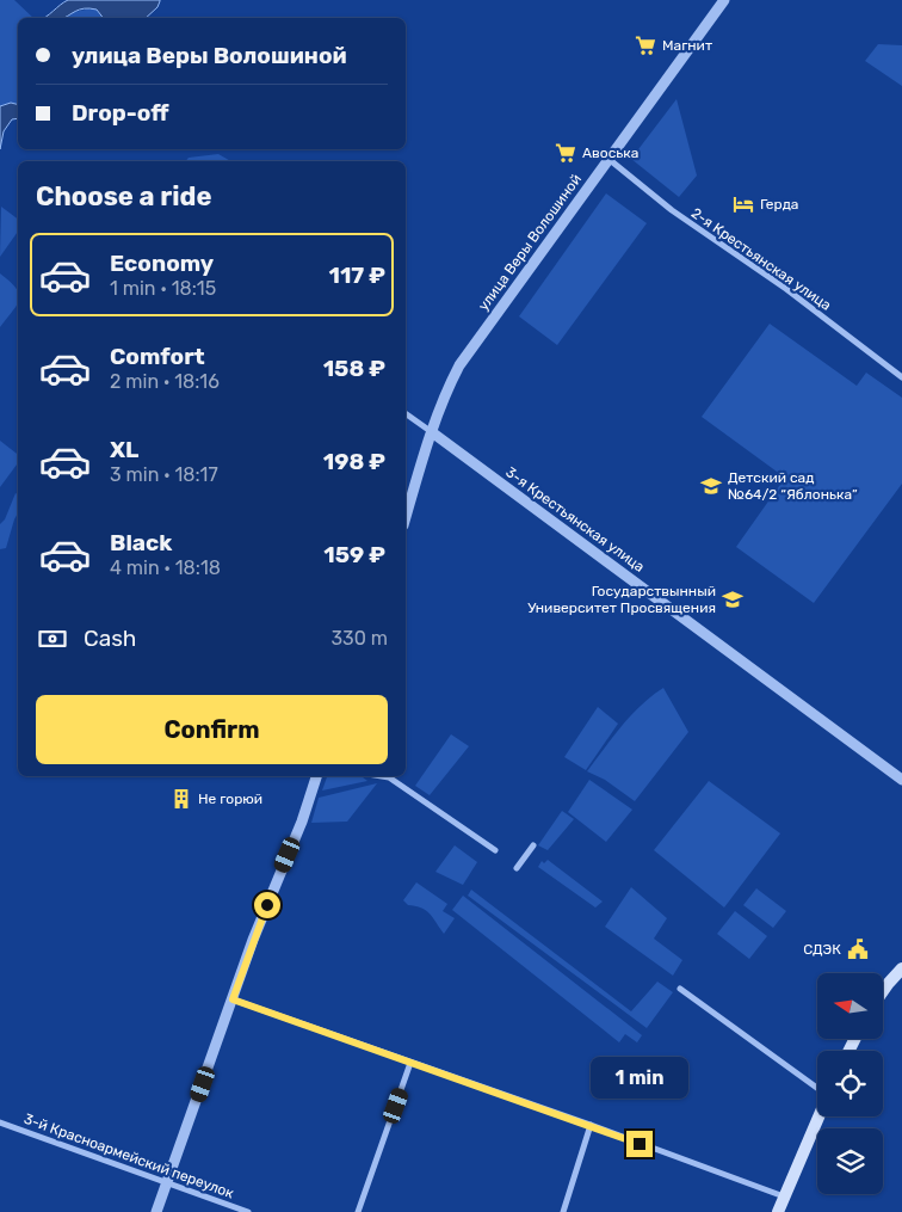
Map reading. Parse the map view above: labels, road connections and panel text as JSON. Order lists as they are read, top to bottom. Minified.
{"streets":{"street":["улица Веры Волошиной","2-я Крестьянская улица","3-я Крестьянская улица","3-й Красноармейский переулок"]},"crossings":[["улица Веры Волошиной","2-я Крестьянская улица"],["улица Веры Волошиной","3-я Крестьянская улица"]],"places":{"supermarket":["Магнит","Авоська"],"hotel":["Герда"],"school or university":["Детский сад №64/2 “Яблонька”","Государствынный Университет Просвящения"],"building":["Не горюй"],"public building":["СДЭК"]},"north":"left","page":{"banner":["улица Веры Волошиной","Drop-off"],"heading":"Choose a ride","list":[{"name":"Economy","note":"1 min · 18:15","value":"117 ₽"},{"name":"Comfort","note":"2 min · 18:16","value":"158 ₽"},{"name":"XL","note":"3 min · 18:17","value":"198 ₽"},{"name":"Black","note":"4 min · 18:18","value":"159 ₽"}],"pay":["Cash","330 m"],"buttons":"Confirm","bubble":"1 min"}}
